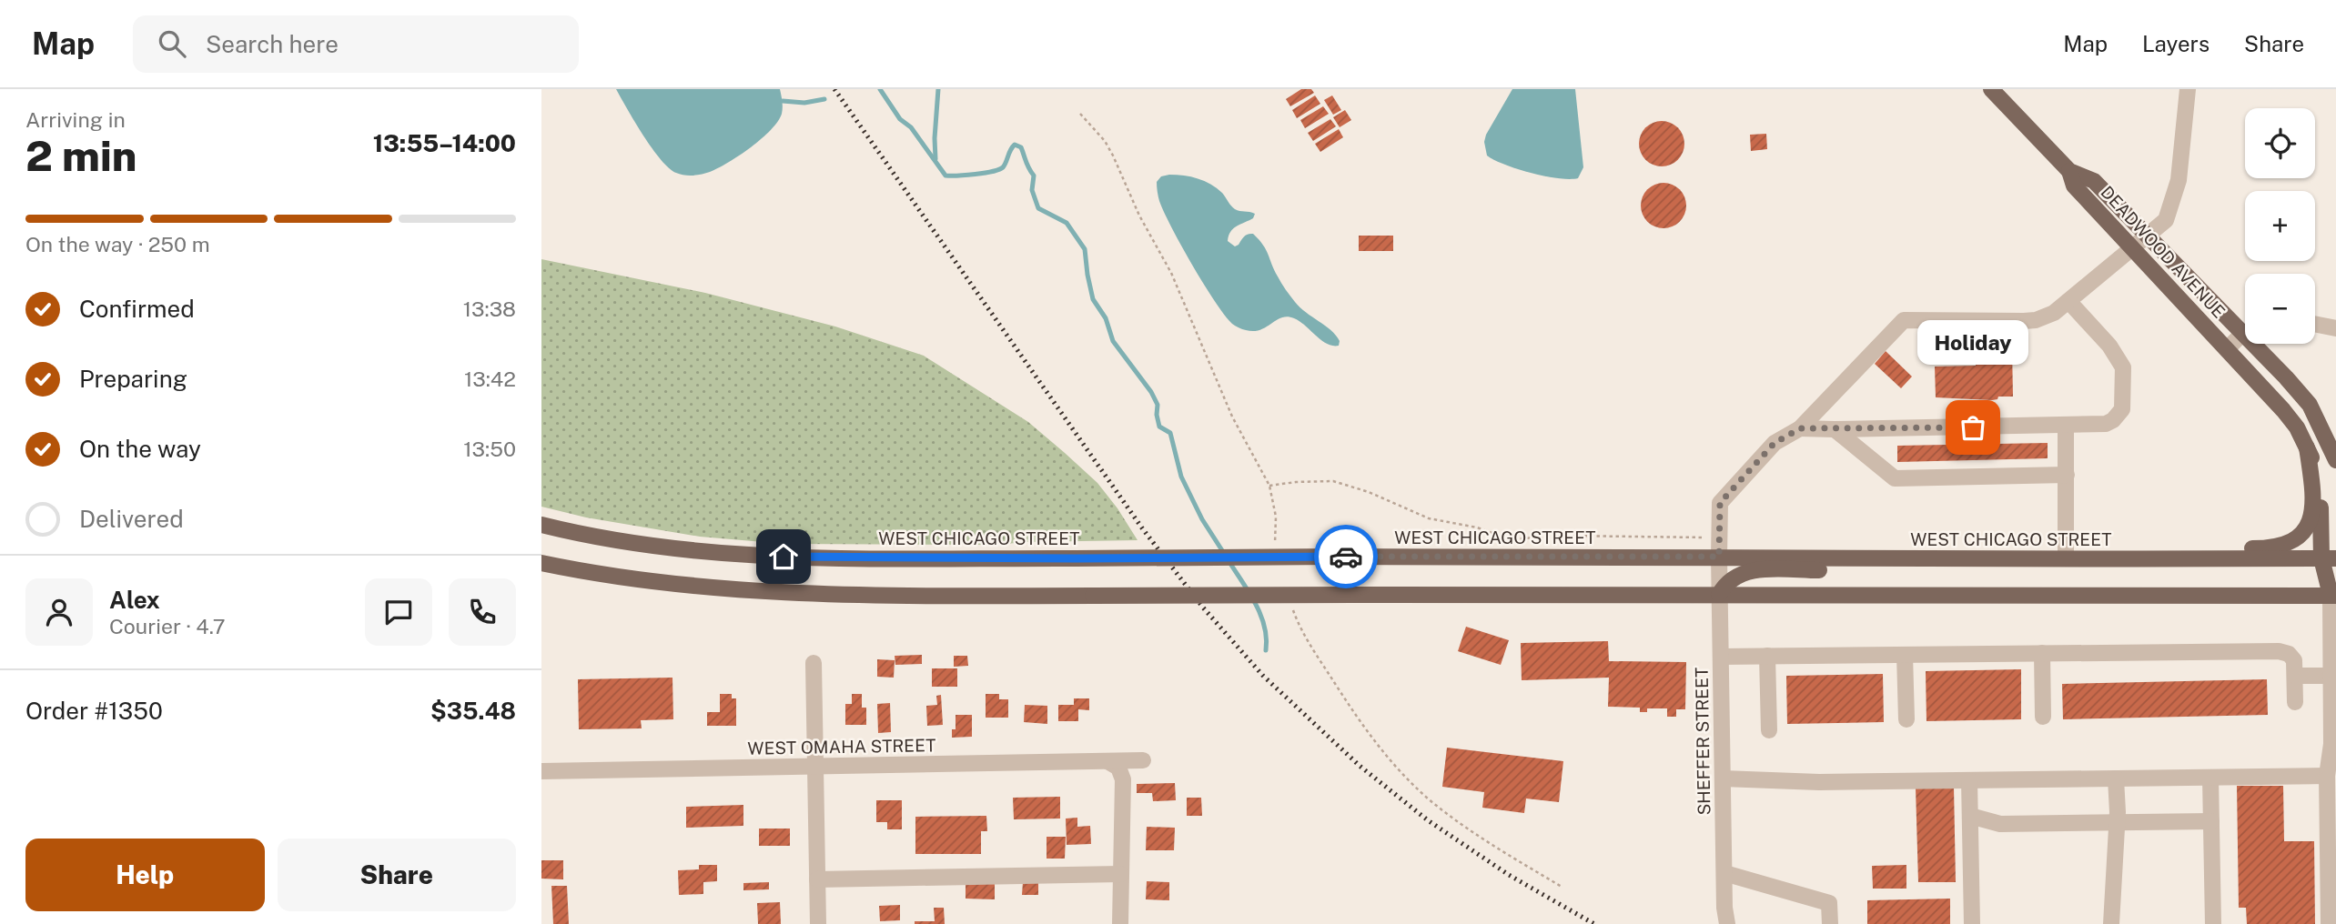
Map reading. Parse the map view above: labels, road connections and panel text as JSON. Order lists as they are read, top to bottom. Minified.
{"streets":{"main road":["DEADWOOD AVENUE","WEST CHICAGO STREET"],"street":["SHEFFER STREET","WEST OMAHA STREET"]},"crossings":[["DEADWOOD AVENUE","WEST CHICAGO STREET"],["DEADWOOD AVENUE","SHEFFER STREET"],["WEST CHICAGO STREET","SHEFFER STREET"]],"places":["Holiday"],"page":{"header":"Map","search":"Search here","nav":["Map","Layers","Share"],"heading":["2 min","Arriving in","13:55–14:00"],"panel":["Alex","Courier · 4.7","Order #1350","$35.48"],"map_buttons":["+","−"],"bar":"On the way · 250 m","list":[["Confirmed","13:38"],["Preparing","13:42"],["On the way","13:50"],"Delivered"],"bubble":"Holiday","buttons":["Help","Share"]}}
